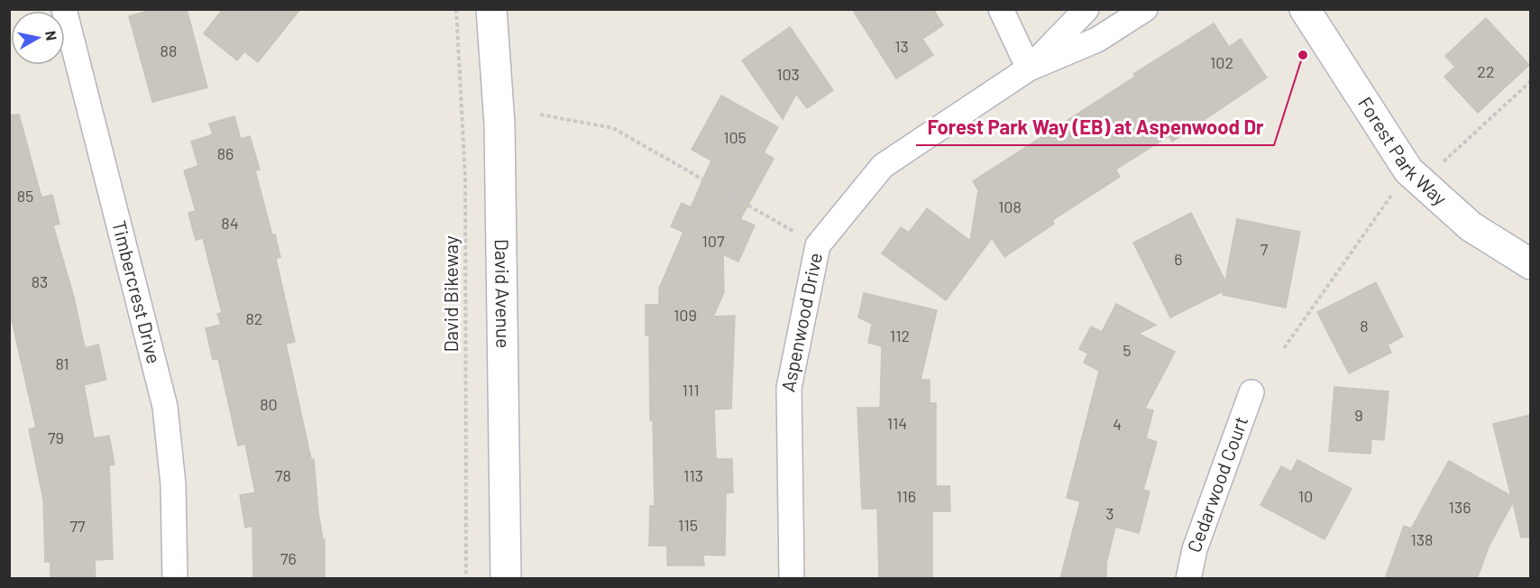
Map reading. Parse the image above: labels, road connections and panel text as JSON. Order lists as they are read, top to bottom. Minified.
{"streets":{"main road":["Forest Park Way","David Avenue"],"street":["Timbercrest Drive","Aspenwood Drive","Cedarwood Court"],"path":["David Bikeway"]},"places":["Forest Park Way (EB) at Aspenwood Dr"],"house_numbers":["13","88","102","22","103","105","86","85","108","84","107","7","6","83","109","82","8","112","5","81","111","80","9","114","4","79","78","113","116","10","136","3","115","77","138","76"],"north":"right"}
